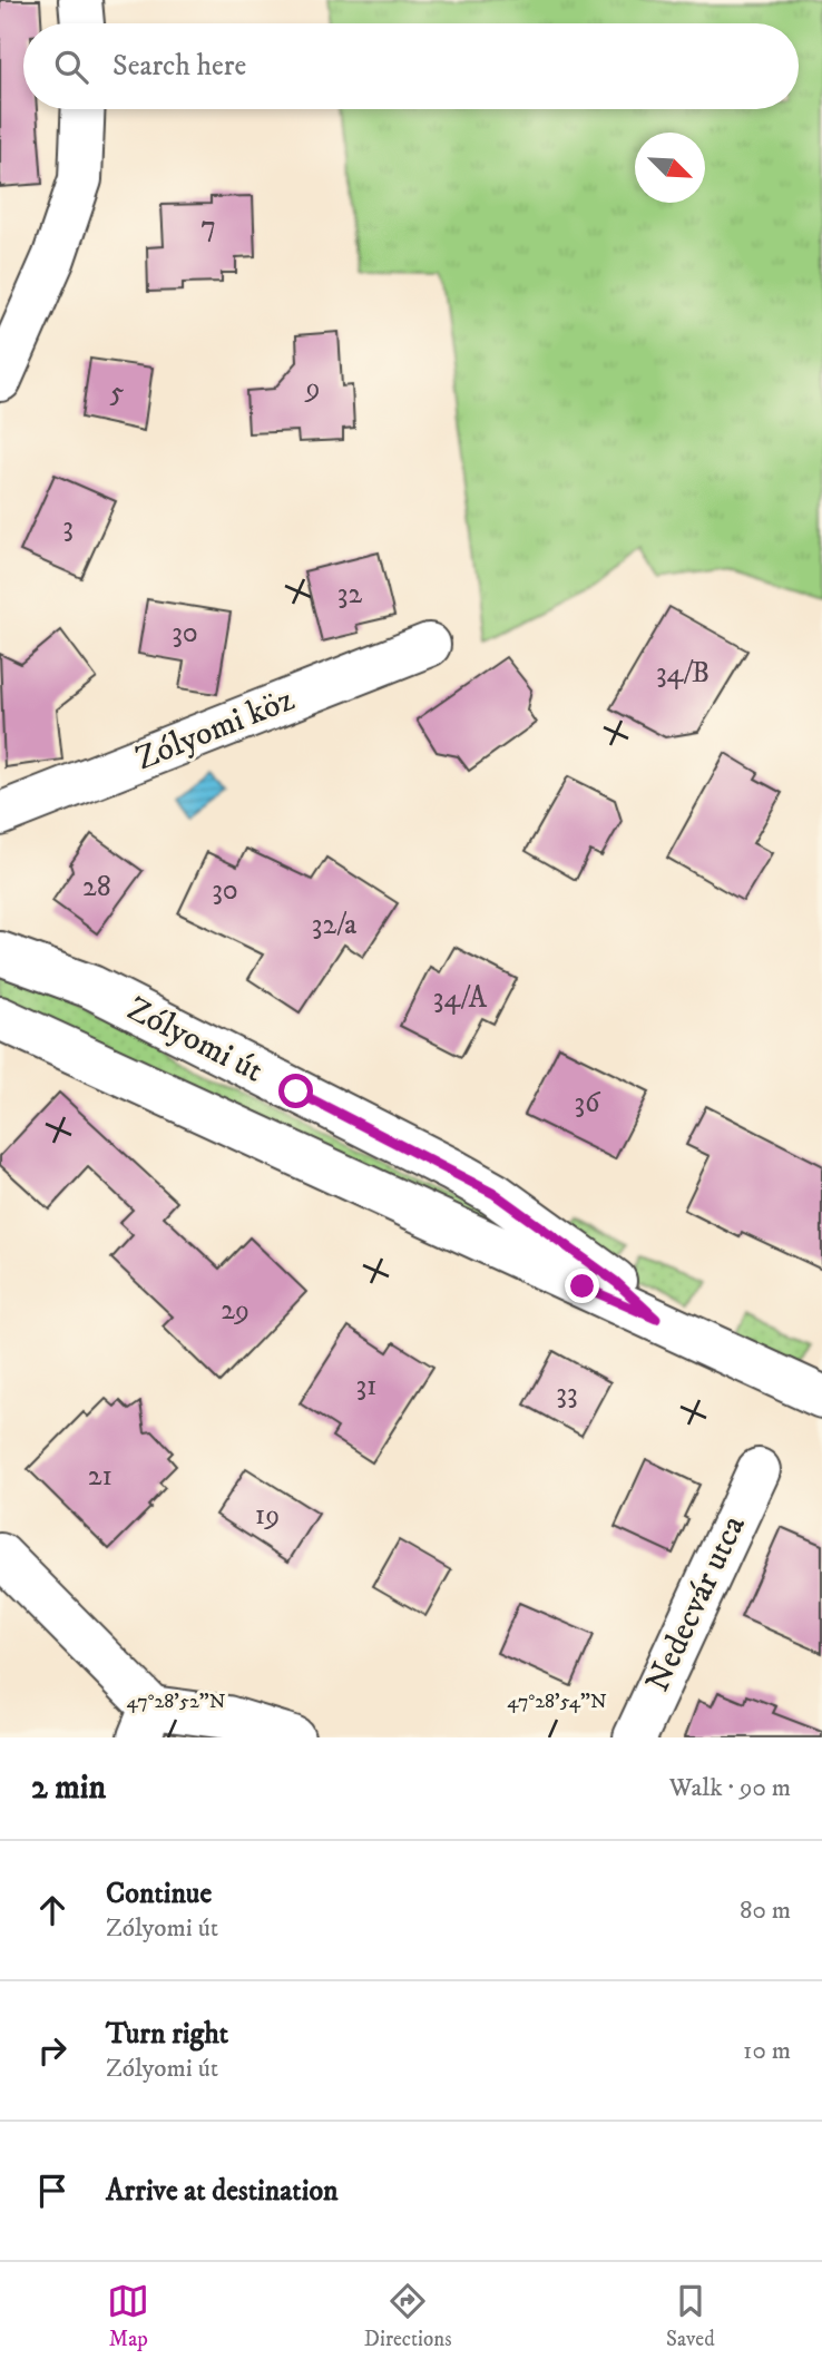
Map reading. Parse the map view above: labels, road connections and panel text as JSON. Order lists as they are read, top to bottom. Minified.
{"streets":{"street":["Zólyomi köz","Zólyomi út","Nedecvár utca"]},"house_numbers":["7","9","5","3","32","30","34/B","28","30","32/a","34/A","36","29","31","33","21","19"],"north":"bottom right","page":{"search":"Search here","heading":["2 min","Walk · 90 m"],"list":[["Continue","Zólyomi út","80 m"],["Turn right","Zólyomi út","10 m"],"Arrive at destination"],"nav":["Map","Directions","Saved"]},"coordinates":["47°28'52\"N","47°28'54\"N"]}
